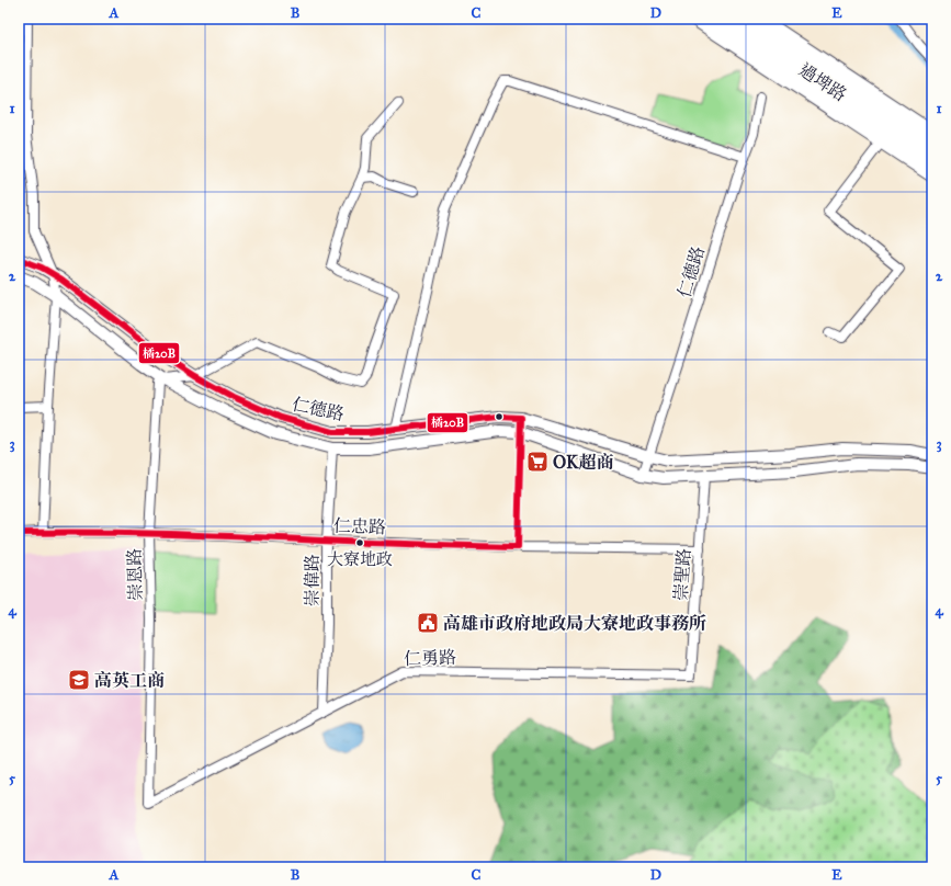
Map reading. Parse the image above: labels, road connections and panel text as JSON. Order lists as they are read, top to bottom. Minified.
{"streets":{"main road":["過埤路"],"street":["仁德路","仁忠路","崇恩路","崇聖路","崇偉路","仁勇路"]},"crossings":[["仁德路","崇恩路"],["仁德路","崇聖路"],["仁德路","崇偉路"],["仁忠路","崇恩路"],["仁忠路","崇聖路"],["仁忠路","崇偉路"],["崇恩路","仁勇路"],["崇聖路","仁勇路"],["崇偉路","仁勇路"]],"places":{"supermarket":["OK超商"],"other":["大寮地政"],"public building":["高雄市政府地政局大寮地政事務所"],"school or university":["高英工商"]},"lines":["transit line 橘20B"],"grid":{"columns":["A","B","C","D","E"],"rows":["1","2","3","4","5"]}}
